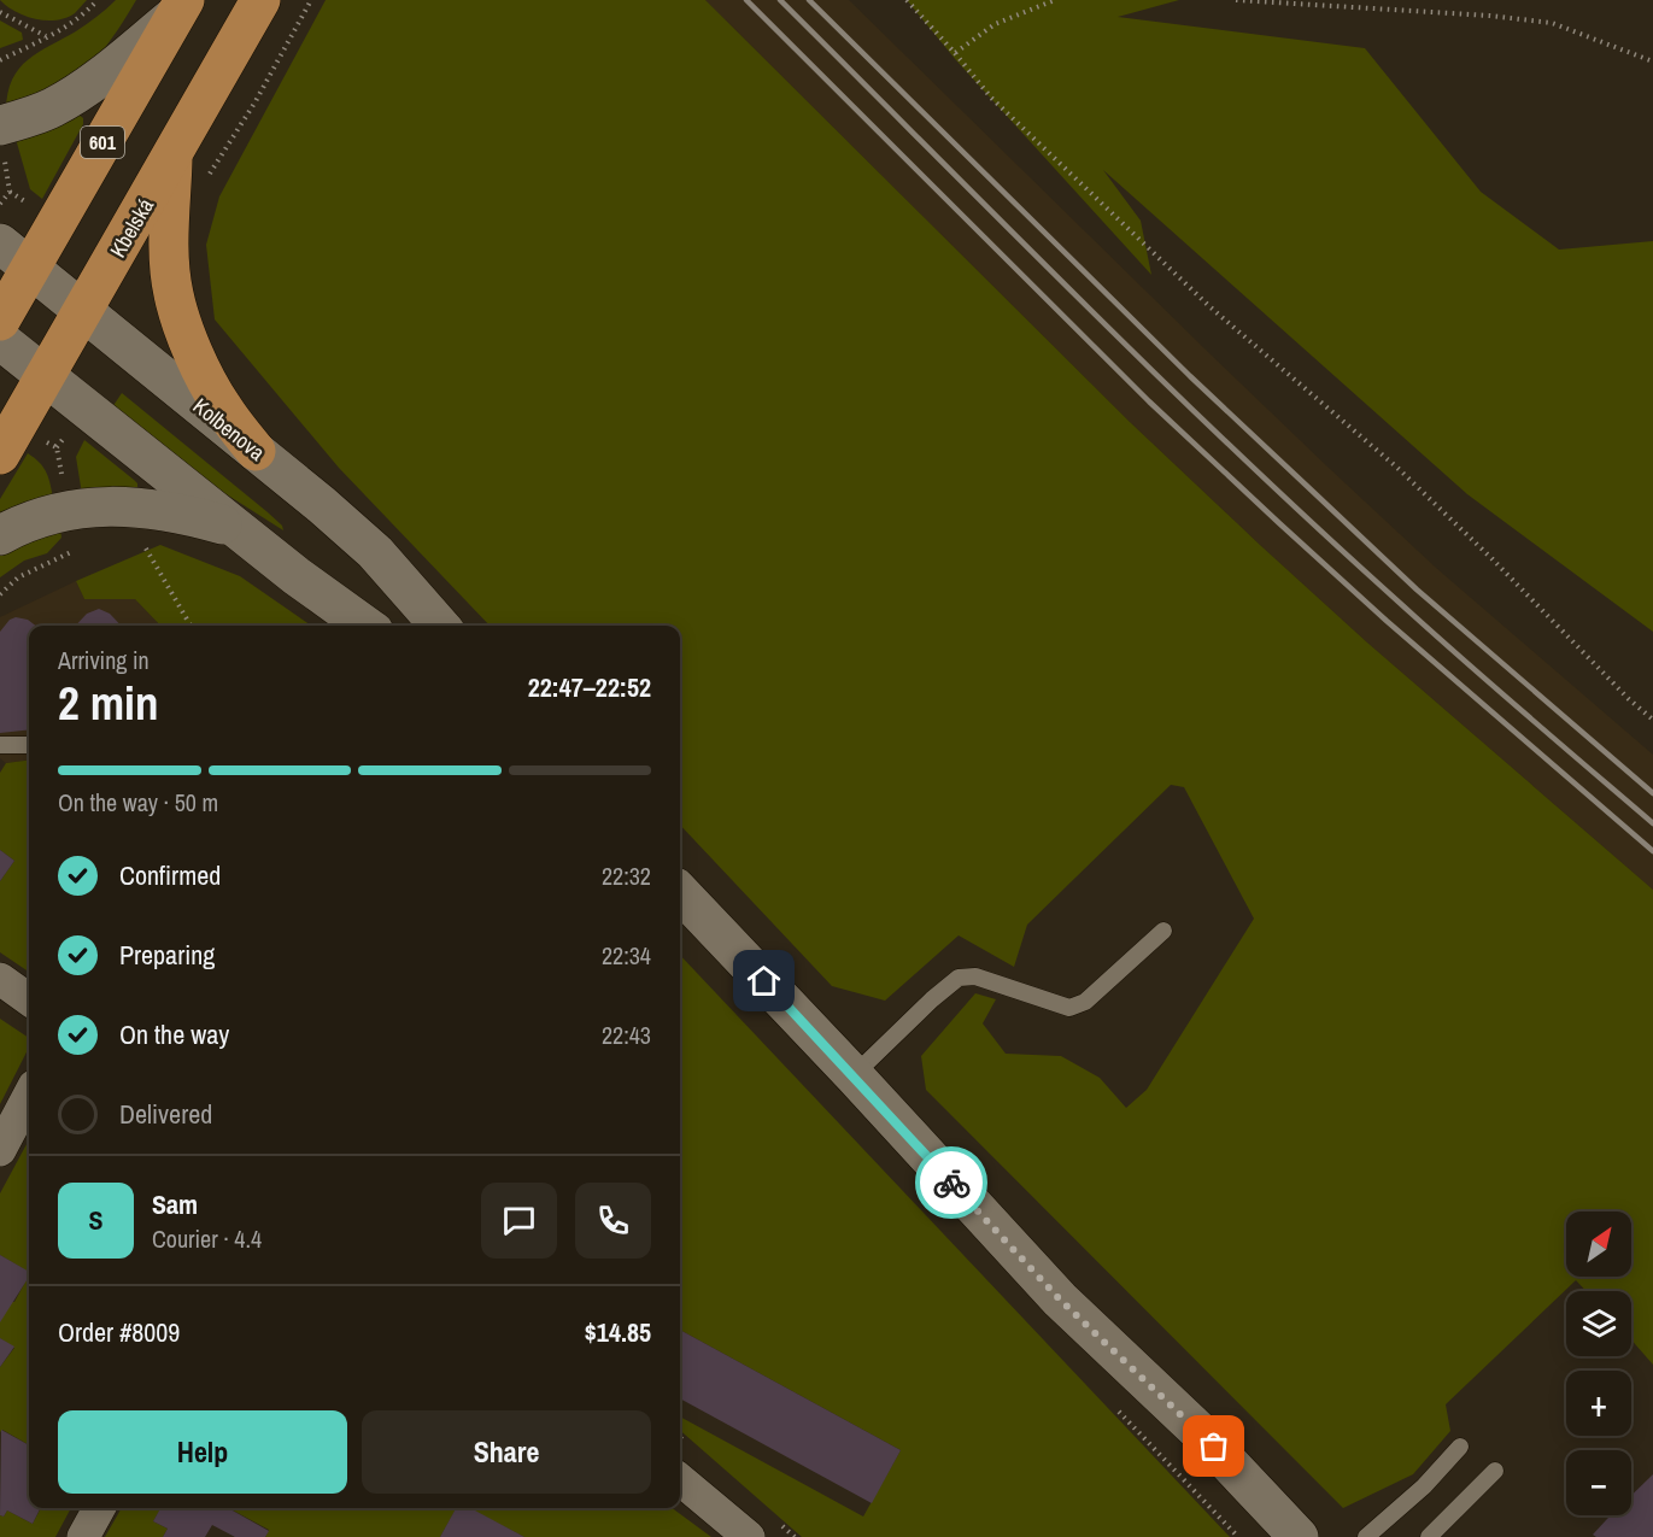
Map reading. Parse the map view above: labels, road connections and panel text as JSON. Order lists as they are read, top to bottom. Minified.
{"streets":{"main road":["601","Kbelská","Kolbenova"]},"crossings":[["601","Kolbenova"],["Kbelská","Kolbenova"]],"north":"top right","page":{"heading":["2 min","Arriving in","22:47–22:52"],"panel":["Sam","Courier · 4.4","Order #8009","$14.85"],"bar":"On the way · 50 m","list":[["Confirmed","22:32"],["Preparing","22:34"],["On the way","22:43"],"Delivered"],"round":"S","map_buttons":["+","−"],"buttons":["Help","Share"]}}
